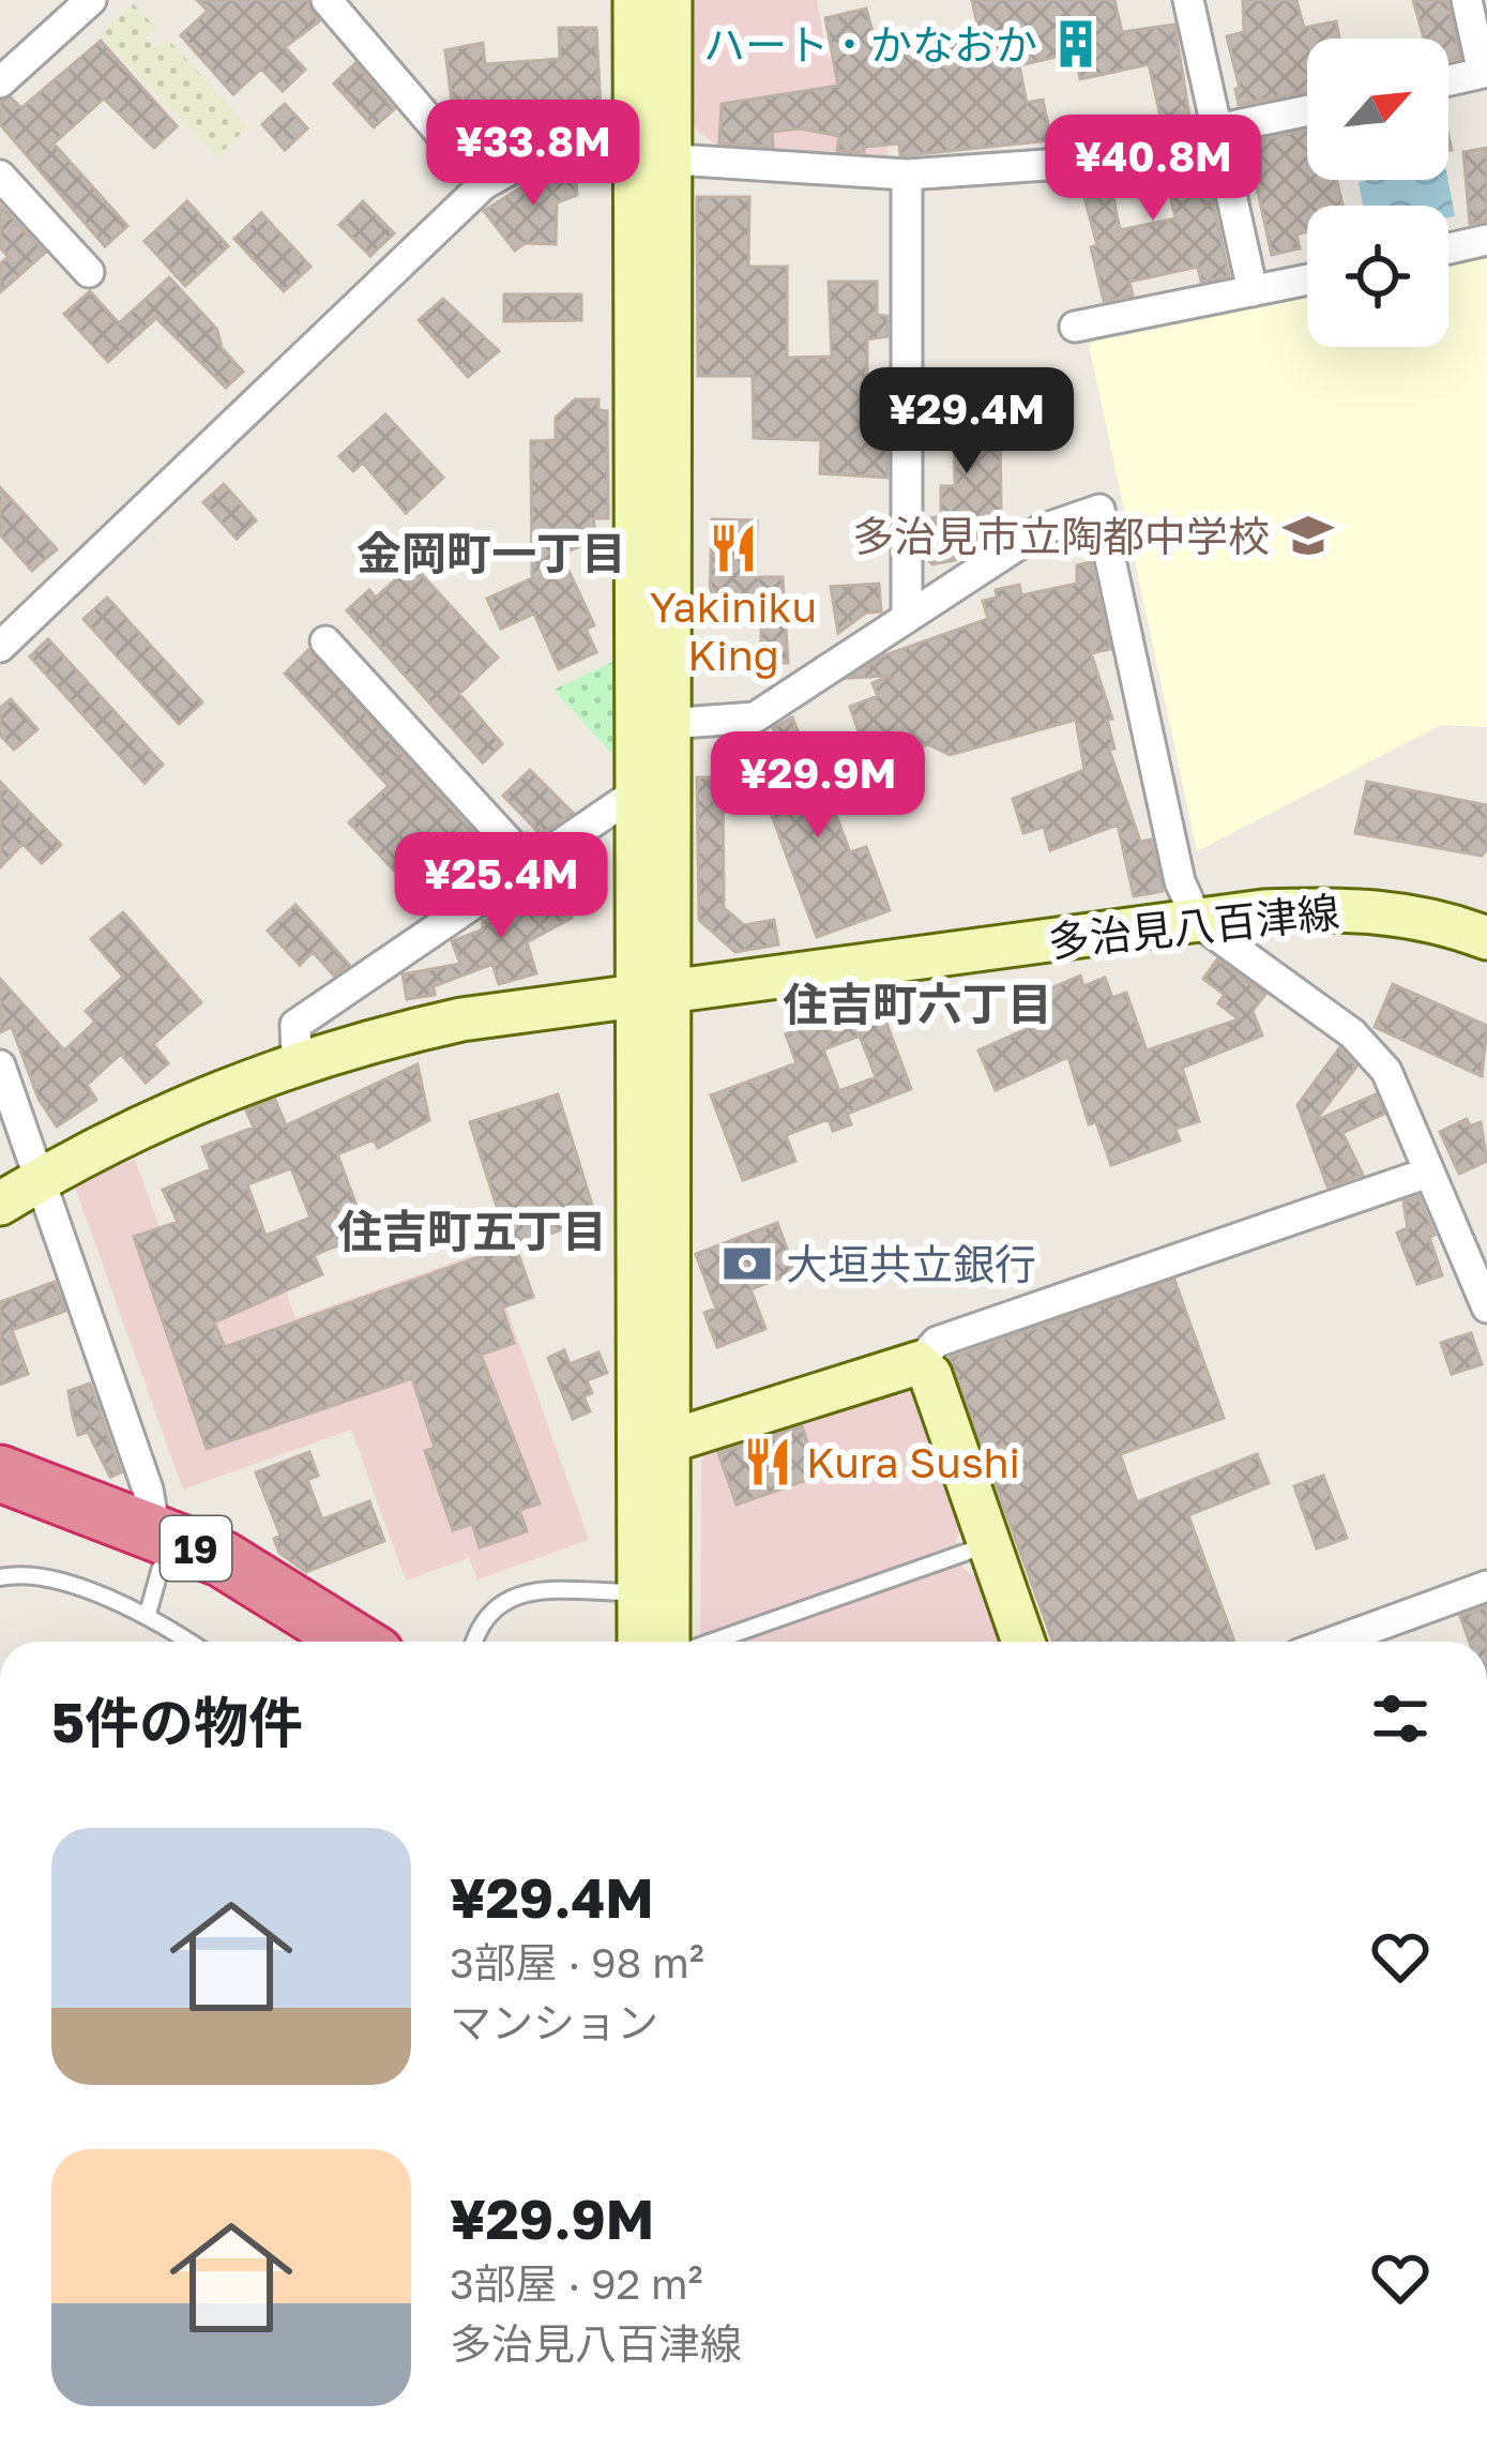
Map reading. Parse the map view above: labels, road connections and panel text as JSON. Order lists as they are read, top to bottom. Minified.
{"streets":{"highway":["19"],"street":["多治見八百津線"]},"districts":["金岡町一丁目","住吉町六丁目","住吉町五丁目"],"places":{"building":["ハート・かなおか"],"school or university":["多治見市立陶都中学校"],"restaurant":["Yakiniku King","Kura Sushi"],"bank":["大垣共立銀行"]},"north":"top right","page":{"price":["¥33.8M","¥40.8M","¥29.4M","¥29.9M","¥25.4M"],"heading":"5件の物件","list":[{"name":"¥29.4M","note":"3部屋 · 98 m² · マンション"},{"name":"¥29.9M","note":"3部屋 · 92 m² · 多治見八百津線"}]}}
